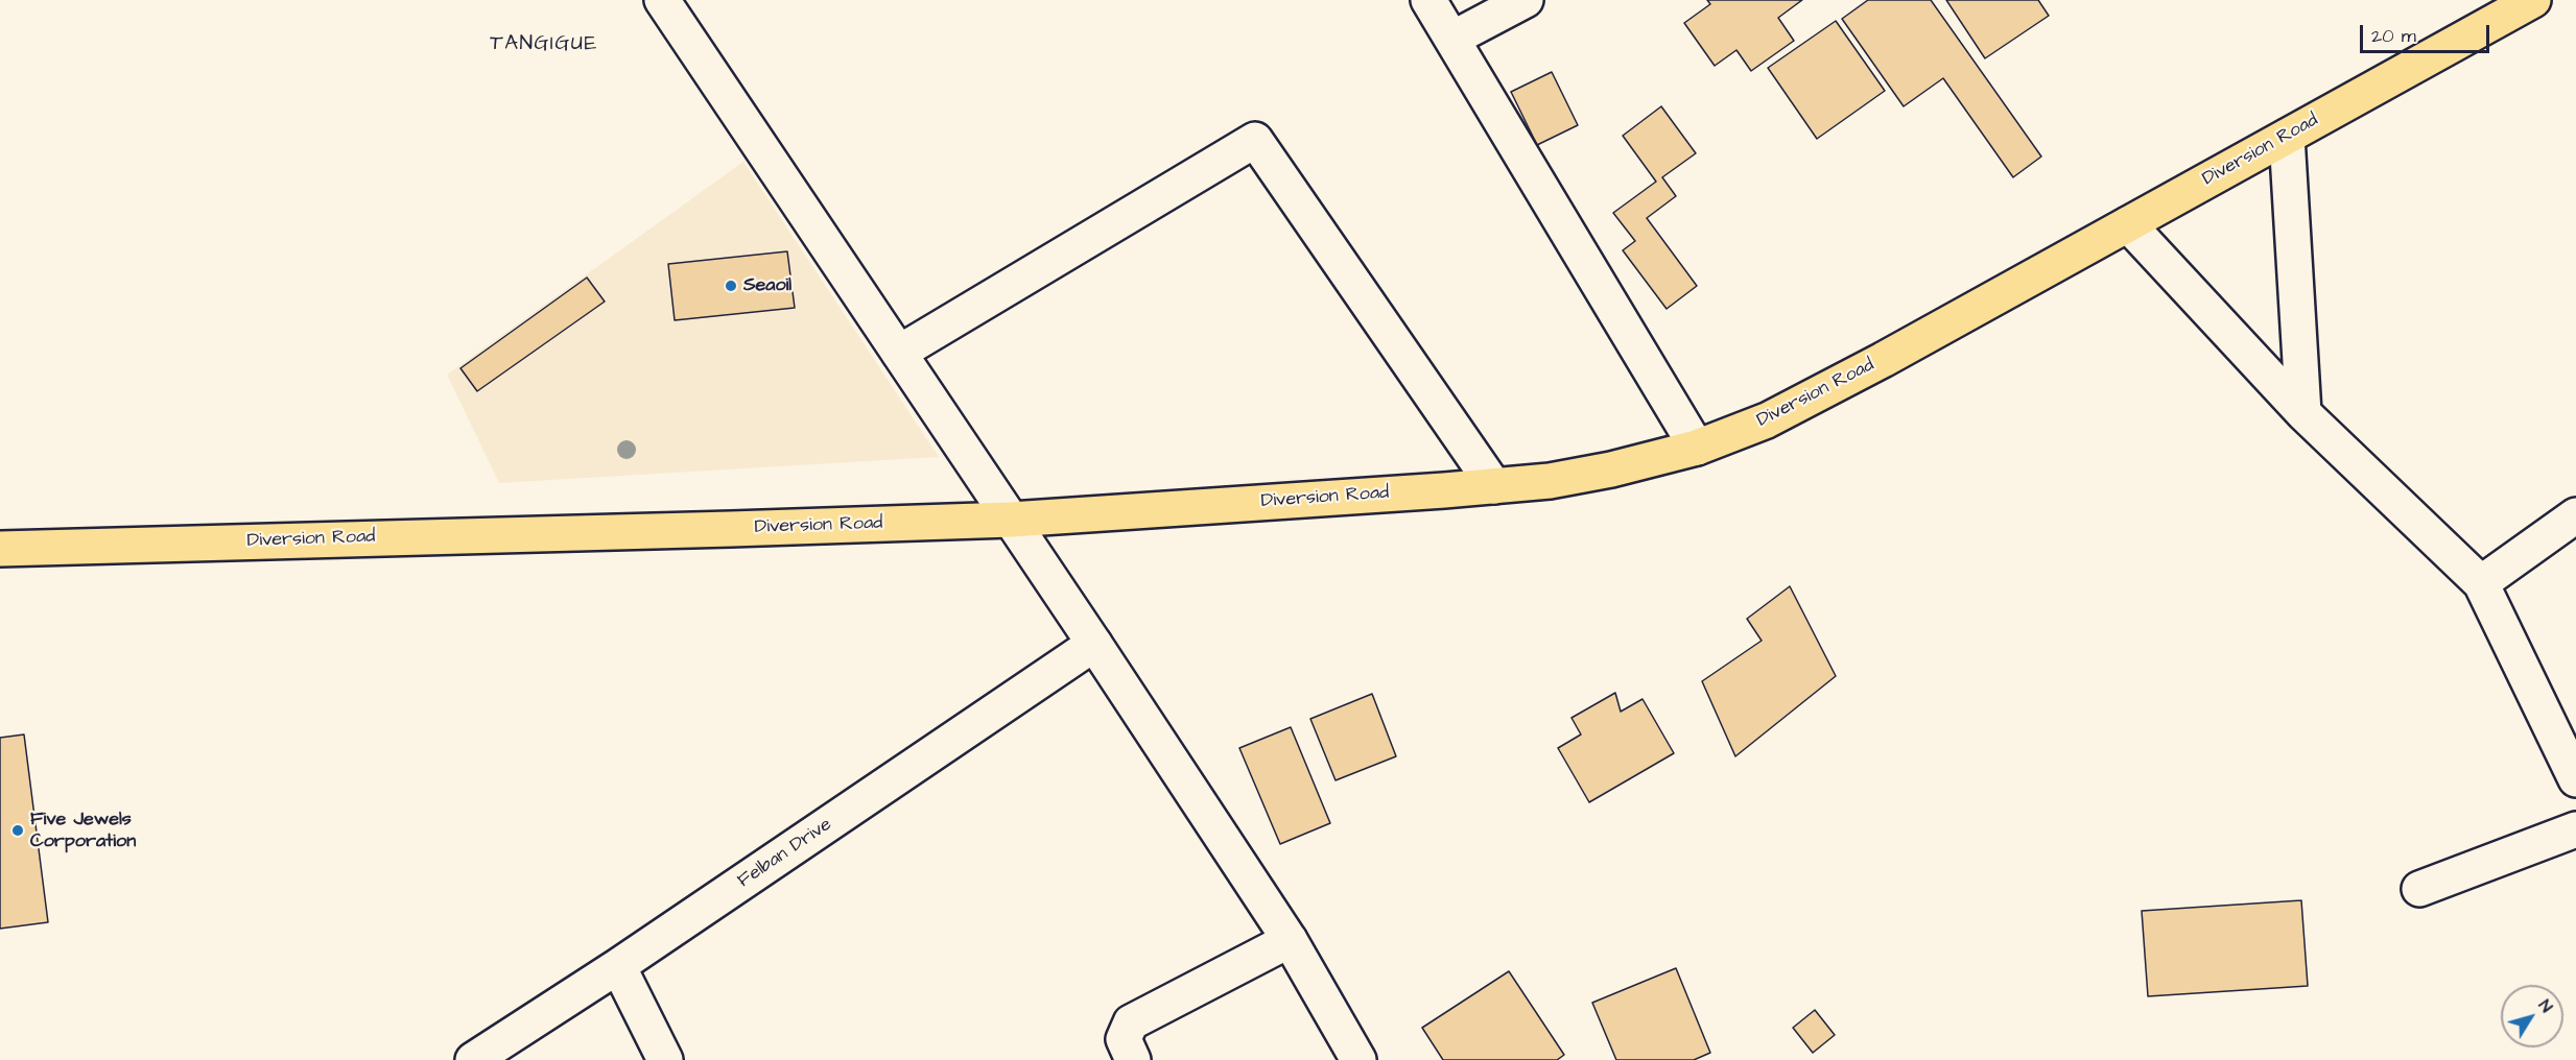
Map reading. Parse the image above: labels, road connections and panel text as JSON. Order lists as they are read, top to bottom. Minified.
{"streets":{"highway":["Diversion Road"],"street":["Felban Drive"]},"districts":["TANGIGUE"],"places":["Seaoil","Five Jewels Corporation"],"scale_bar":"20 m","north":"top right"}
